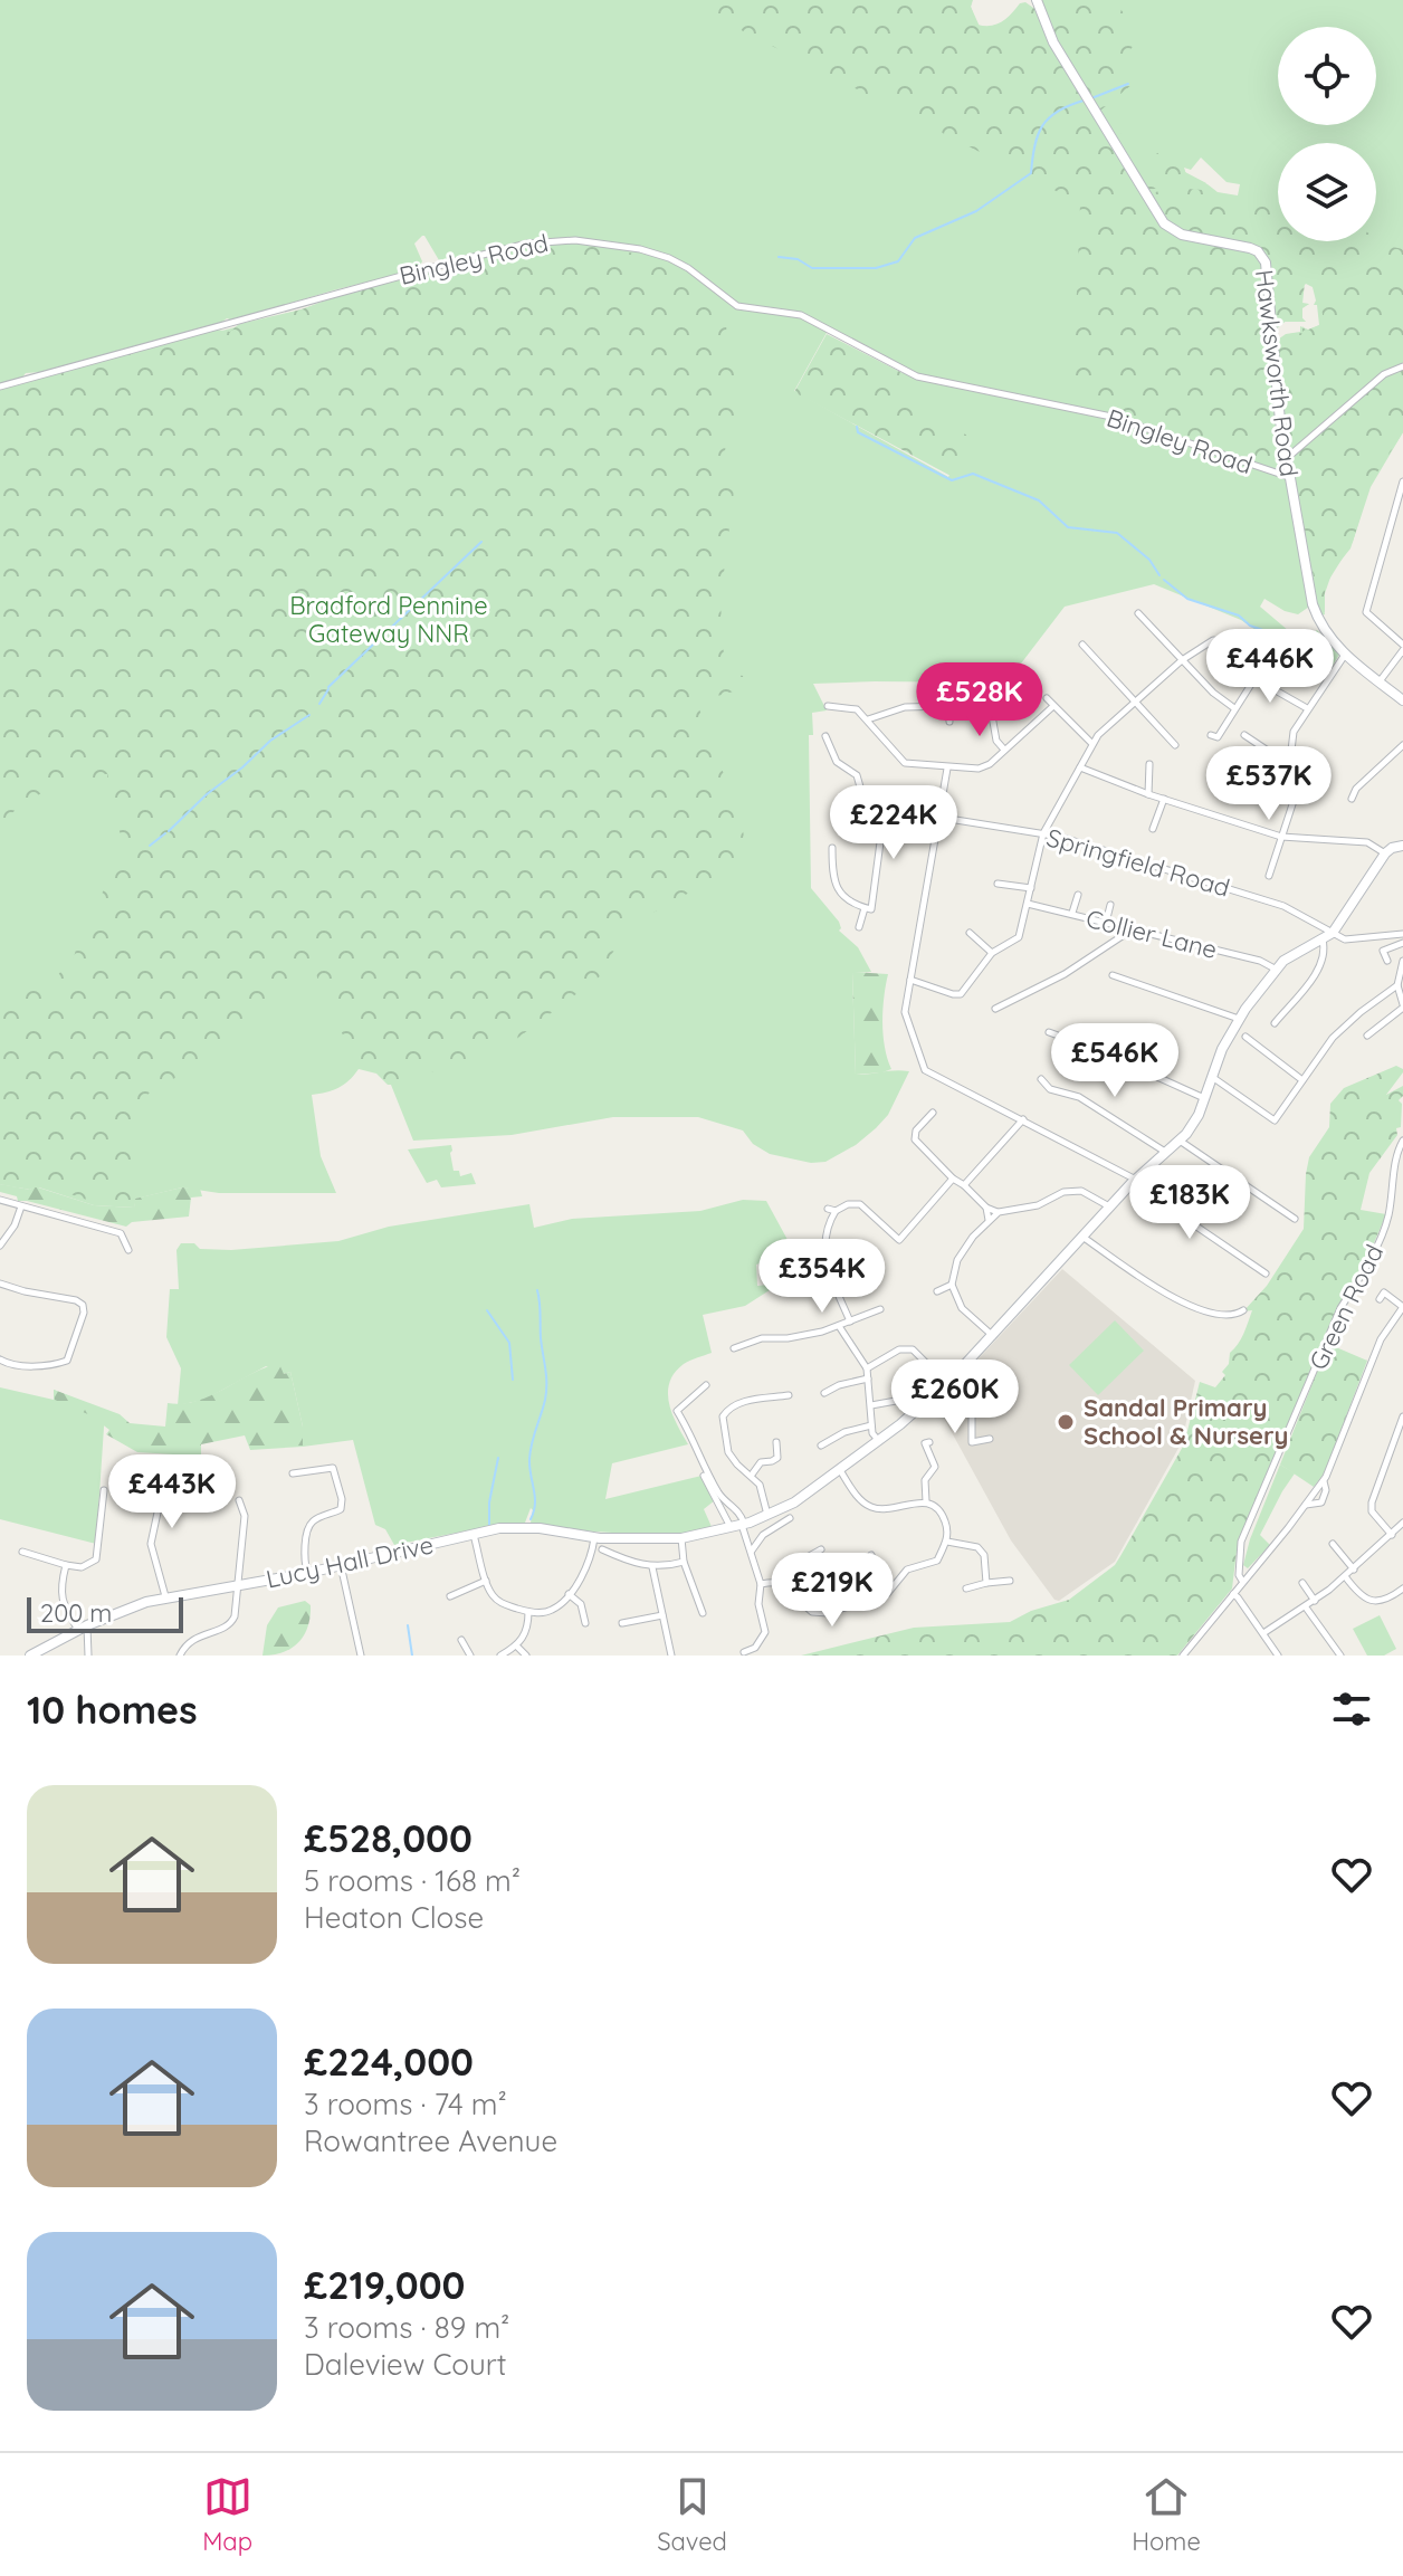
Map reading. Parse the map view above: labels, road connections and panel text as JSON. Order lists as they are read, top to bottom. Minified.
{"streets":{"street":["Bingley Road","Hawksworth Road","Springfield Road","Collier Lane","Green Road","Lucy Hall Drive"]},"crossings":[["Bingley Road","Hawksworth Road"],["Collier Lane","Lucy Hall Drive"]],"parks":["Bradford Pennine Gateway NNR"],"places":["Sandal Primary School & Nursery"],"scale_bar":"200 m","page":{"price":["£446K","£528K","£537K","£224K","£546K","£183K","£354K","£260K","£443K","£219K"],"scale":"200 m","heading":"10 homes","list":[{"name":"£528,000","note":"5 rooms · 168 m² · Heaton Close"},{"name":"£224,000","note":"3 rooms · 74 m² · Rowantree Avenue"},{"name":"£219,000","note":"3 rooms · 89 m² · Daleview Court"}],"tabs":["Map","Saved","Home"]}}
